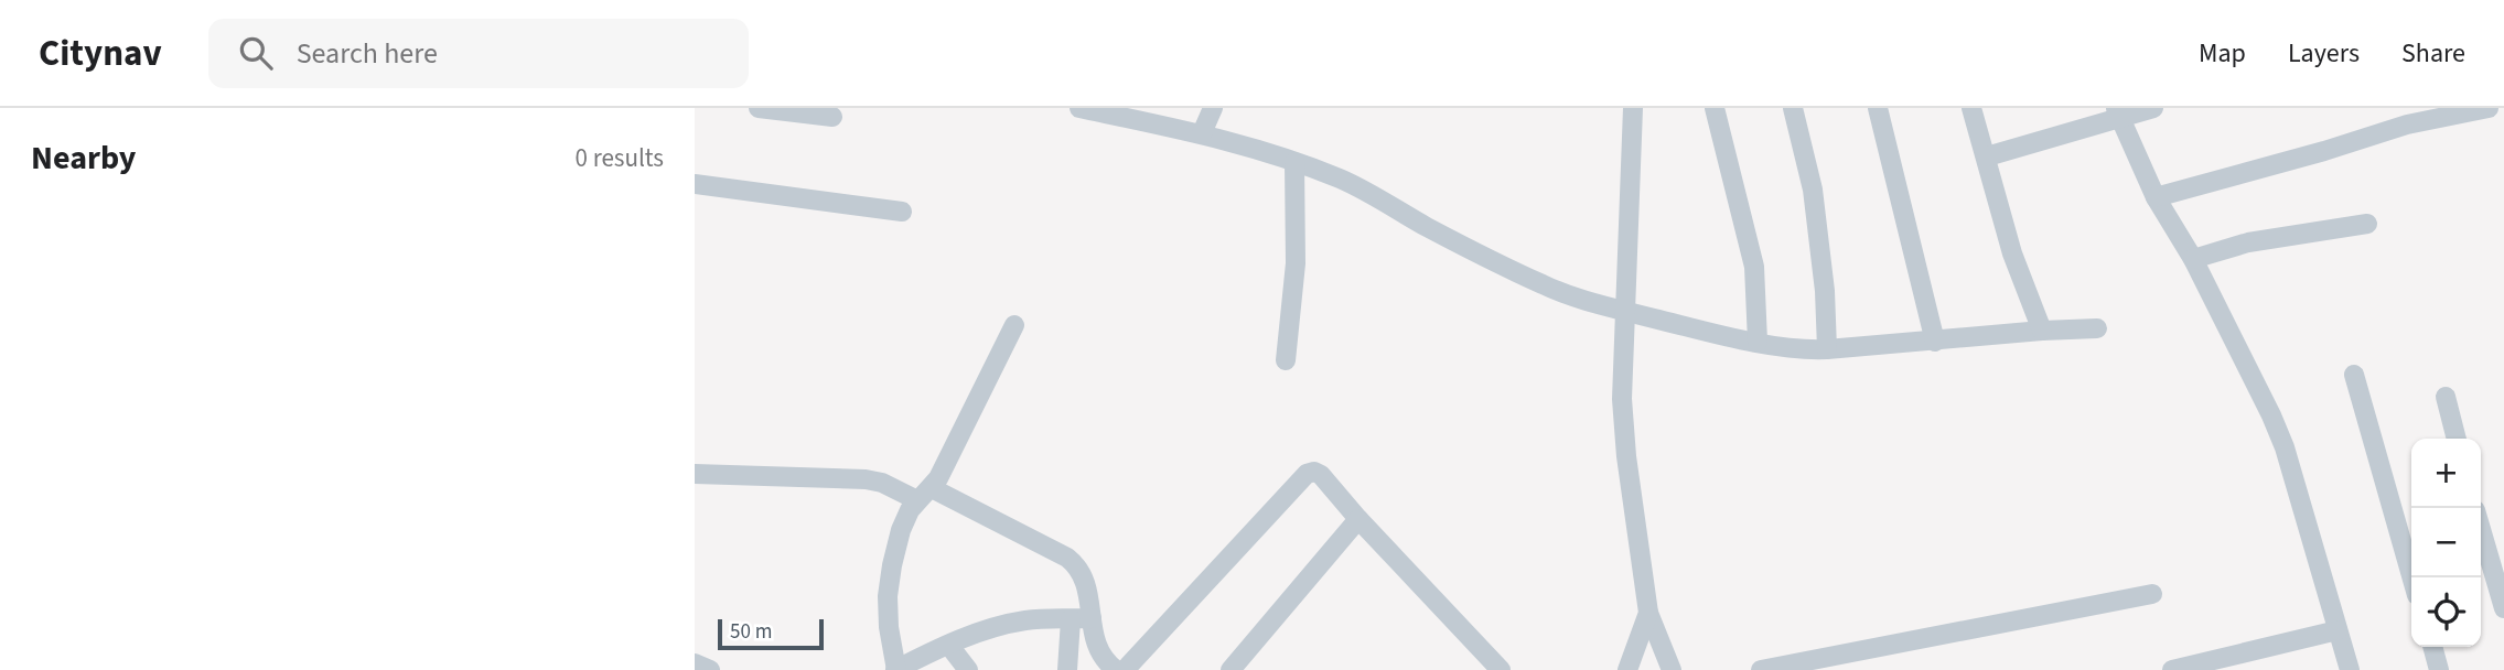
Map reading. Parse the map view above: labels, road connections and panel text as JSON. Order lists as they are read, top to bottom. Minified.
{"scale_bar":"50 m","page":{"header":"Citynav","search":"Search here","nav":["Map","Layers","Share"],"heading":["Nearby","0 results"],"map_buttons":["+","−"],"scale":"50 m"}}
